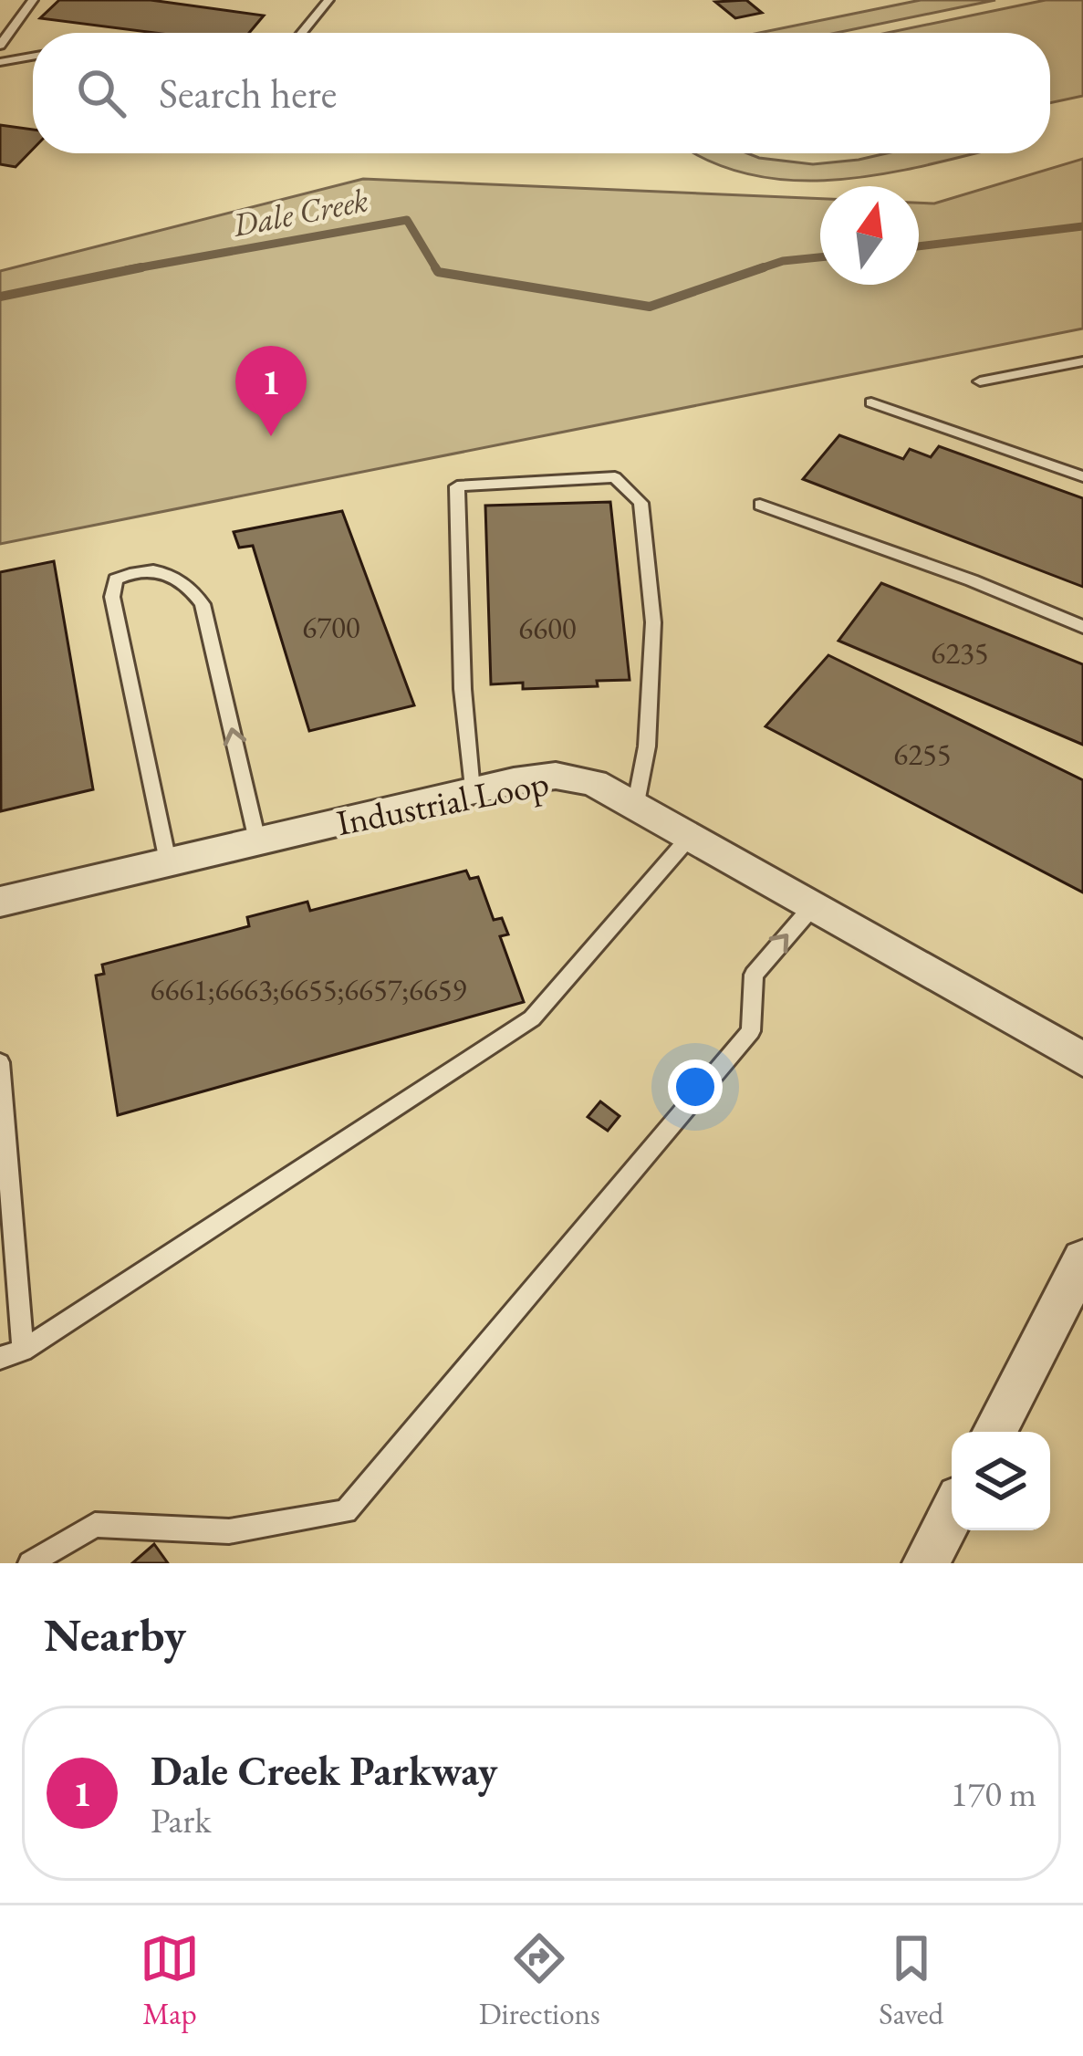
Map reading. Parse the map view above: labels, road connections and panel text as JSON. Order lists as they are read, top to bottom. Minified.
{"streets":{"street":["Industrial Loop"]},"water":["Dale Creek"],"house_numbers":["6700","6600","6235","6255","6661;6663;6655;6657;6659"],"north":"top","page":{"search":"Search here","pins":"1","heading":"Nearby","list":[{"mark":"1","name":"Dale Creek Parkway","note":"Park","value":"170 m"}],"nav":["Map","Directions","Saved"]}}
